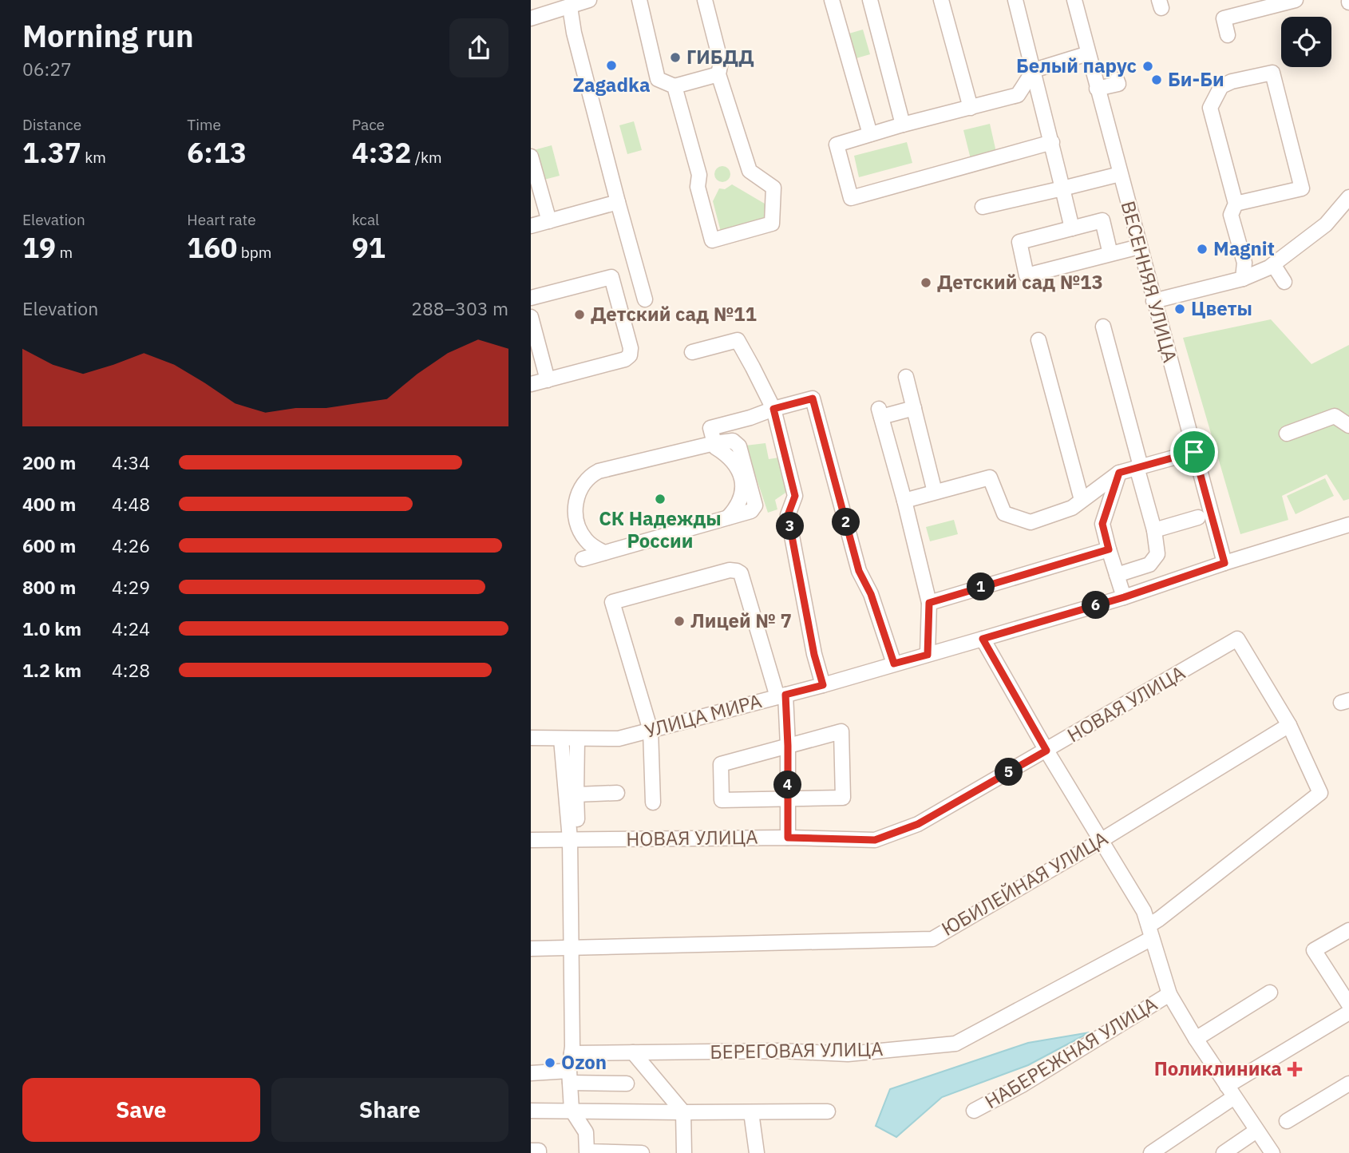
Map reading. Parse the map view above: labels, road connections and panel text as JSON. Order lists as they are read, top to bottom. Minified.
{"streets":{"street":["ВЕСЕННЯЯ УЛИЦА","НОВАЯ УЛИЦА","УЛИЦА МИРА","ЮБИЛЕЙНАЯ УЛИЦА","БЕРЕГОВАЯ УЛИЦА","НАБЕРЕЖНАЯ УЛИЦА"]},"crossings":[["ВЕСЕННЯЯ УЛИЦА","УЛИЦА МИРА"],["НОВАЯ УЛИЦА","ЮБИЛЕЙНАЯ УЛИЦА"],["НОВАЯ УЛИЦА","БЕРЕГОВАЯ УЛИЦА"],["ЮБИЛЕЙНАЯ УЛИЦА","БЕРЕГОВАЯ УЛИЦА"]],"places":{"other":["ГИБДД","Zagadka","Белый парус","Би-Би","Magnit","Детский сад №13","Цветы","Детский сад №11","СК Надежды России","Лицей № 7","Ozon"],"health":["Поликлиника"]},"page":{"heading":["Morning run","06:27"],"stats":[["Distance","1.37 km"],["Time","6:13"],["Pace","4:32 /km"],["Elevation","19 m"],["Heart rate","160 bpm"],["kcal","91"]],"chart":["Elevation","288–303 m"],"list":[{"name":"200 m","note":"4:34"},{"name":"400 m","note":"4:48"},{"name":"600 m","note":"4:26"},{"name":"800 m","note":"4:29"},{"name":"1.0 km","note":"4:24"},{"name":"1.2 km","note":"4:28"}],"pins":["2","3","1","6","5","4"],"buttons":["Save","Share"]}}
